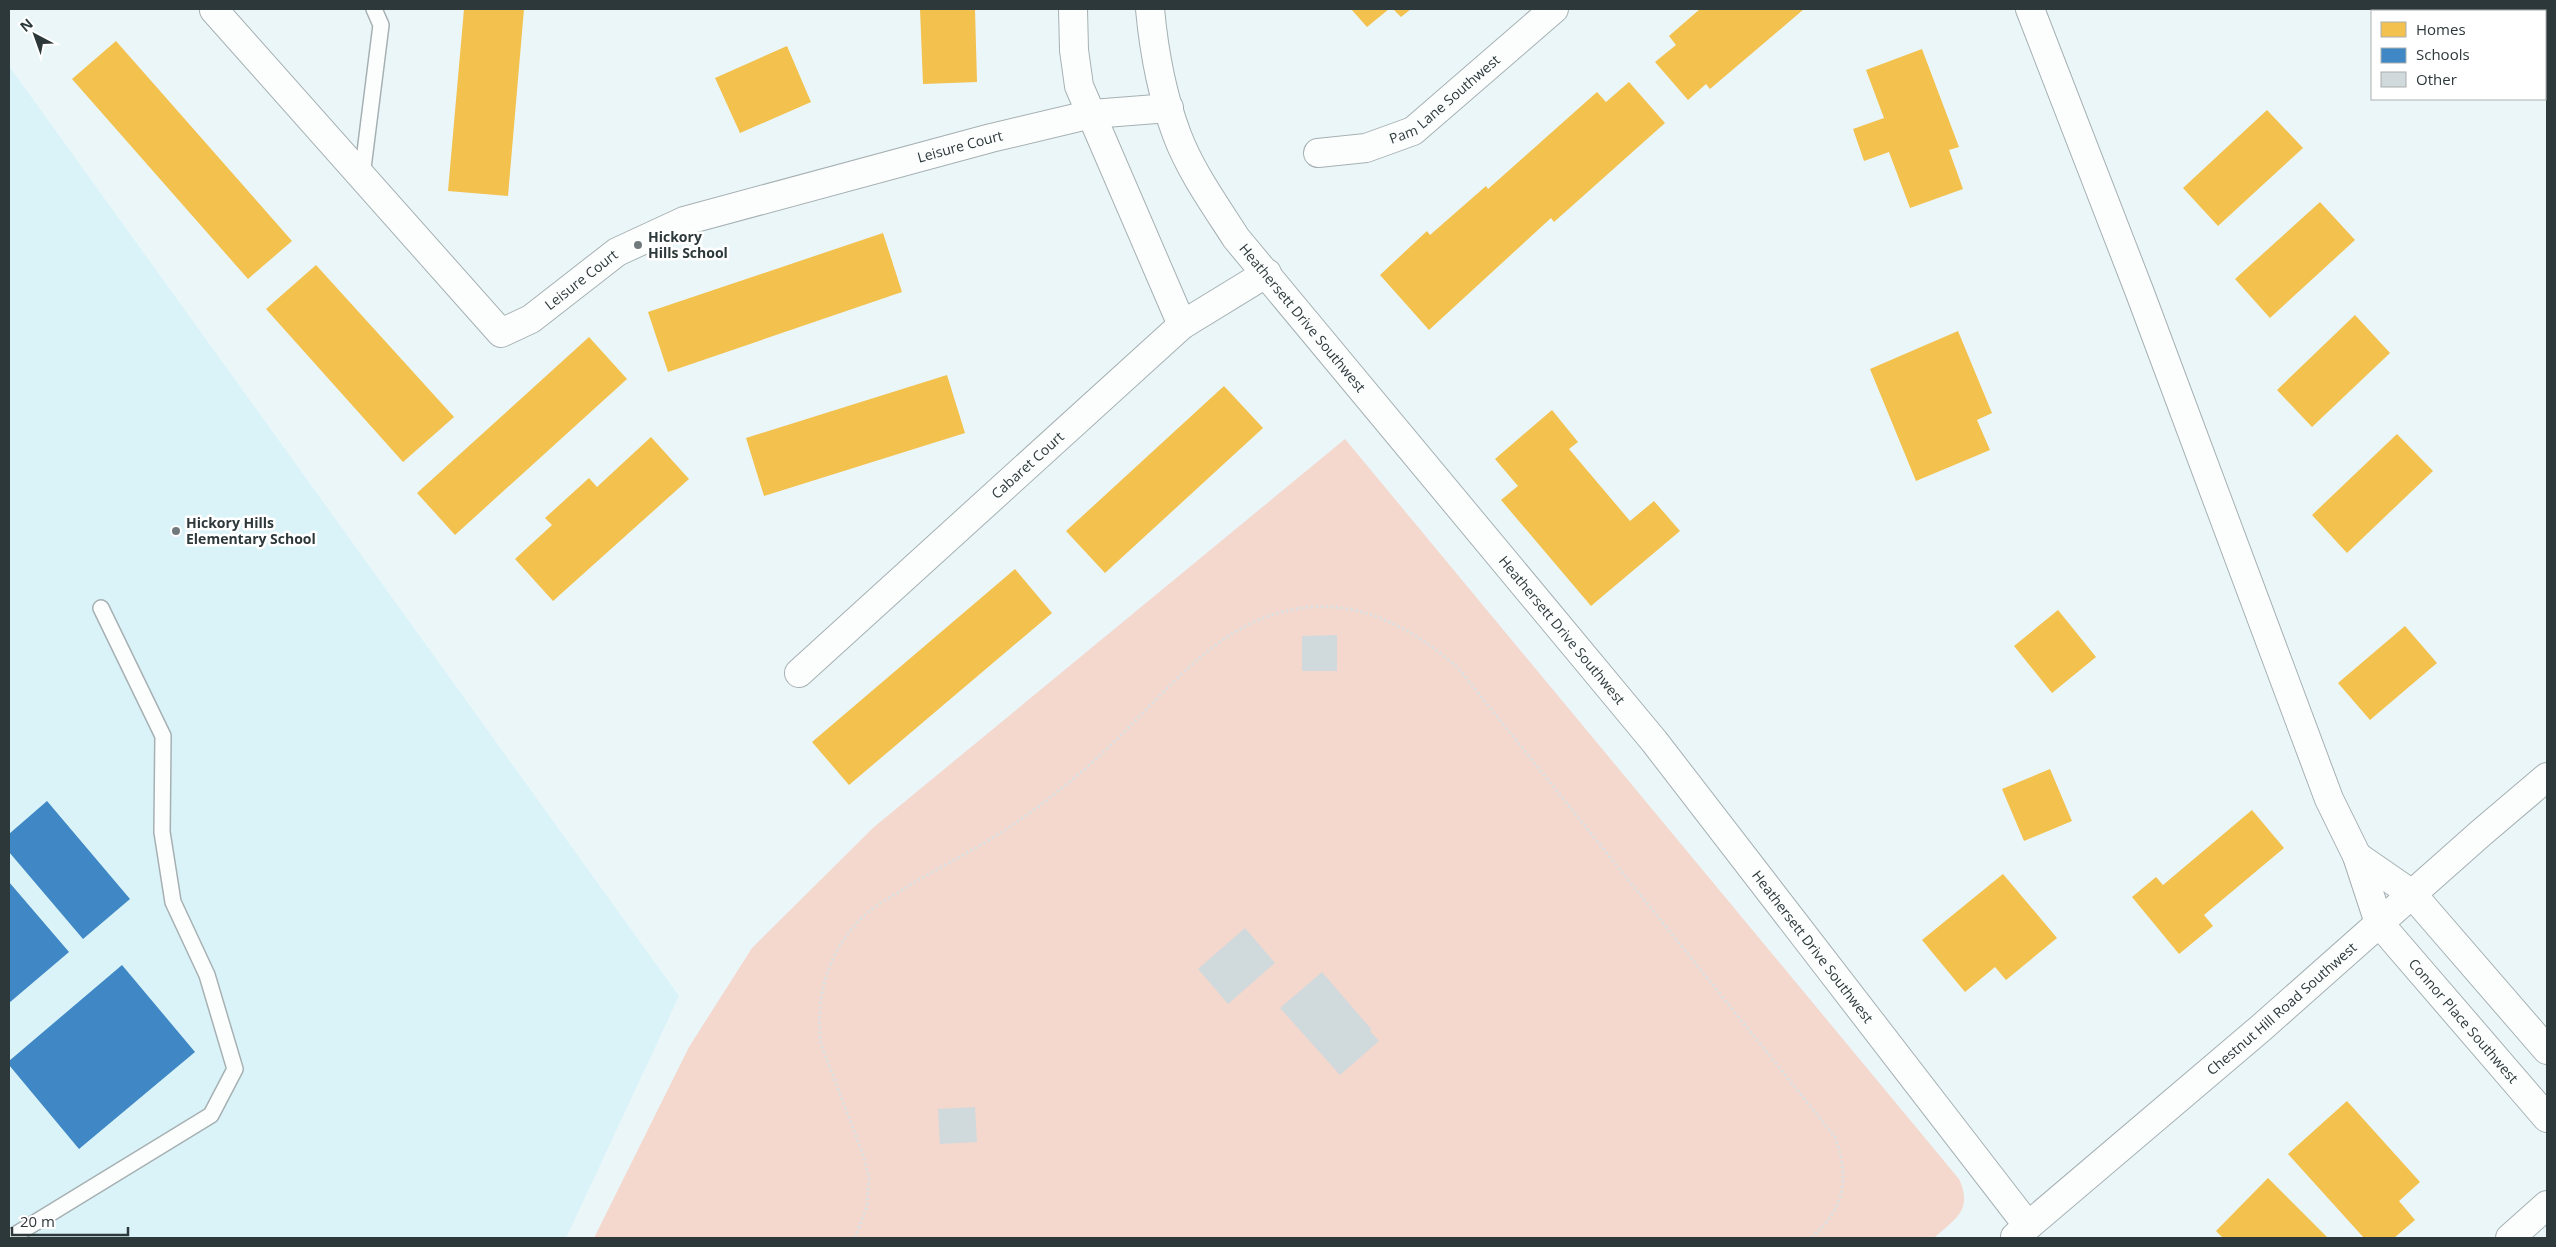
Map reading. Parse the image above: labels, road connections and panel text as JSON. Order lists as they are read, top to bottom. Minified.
{"streets":{"street":["Pam Lane Southwest","Leisure Court","Heathersett Drive Southwest","Cabaret Court","Chestnut Hill Road Southwest","Connor Place Southwest"]},"crossings":[["Leisure Court","Heathersett Drive Southwest"],["Heathersett Drive Southwest","Cabaret Court"],["Heathersett Drive Southwest","Chestnut Hill Road Southwest"],["Chestnut Hill Road Southwest","Connor Place Southwest"]],"places":["Hickory Hills School","Hickory Hills Elementary School"],"legend":["Homes","Schools","Other"],"scale_bar":"20 m","north":"top left"}
